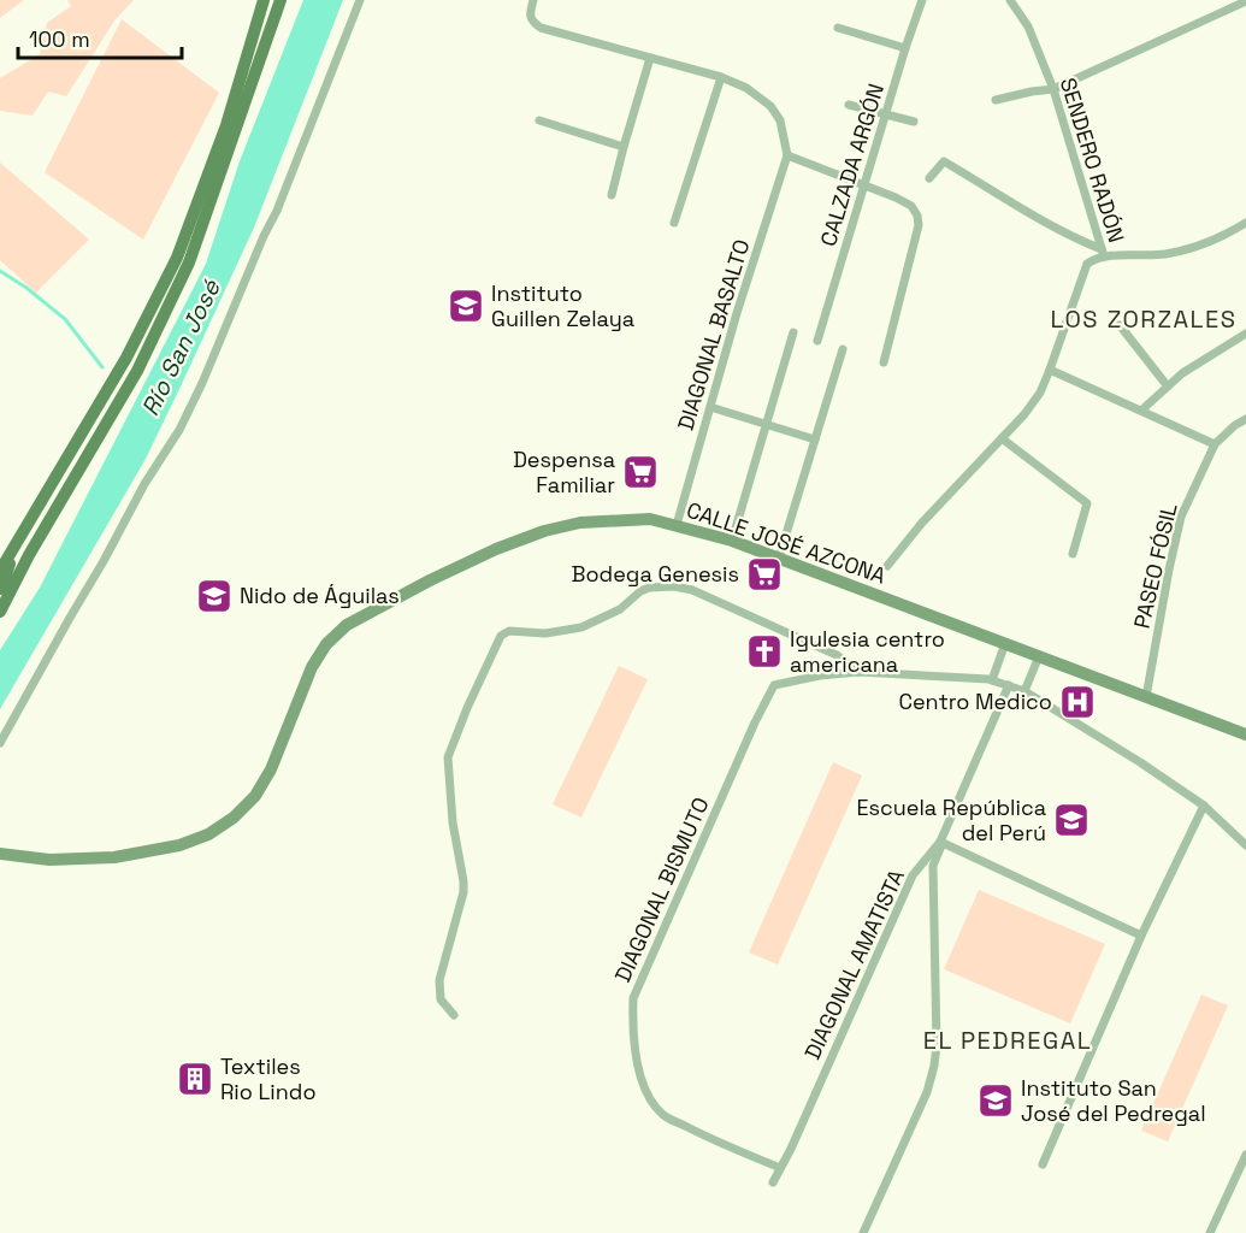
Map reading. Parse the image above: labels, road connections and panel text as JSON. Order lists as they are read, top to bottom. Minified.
{"streets":{"main road":["CALLE JOSÉ AZCONA"],"street":["SENDERO RADÓN","CALZADA ARGÓN","DIAGONAL BASALTO","PASEO FÓSIL","DIAGONAL BISMUTO","DIAGONAL AMATISTA"]},"crossings":[["DIAGONAL BASALTO","CALLE JOSÉ AZCONA"],["CALLE JOSÉ AZCONA","PASEO FÓSIL"],["DIAGONAL BISMUTO","DIAGONAL AMATISTA"]],"districts":["LOS ZORZALES","EL PEDREGAL"],"water":["Río San José"],"places":{"school or university":["Instituto Guillen Zelaya","Nido de Águilas","Escuela República del Perú","Instituto San José del Pedregal"],"supermarket":["Despensa Familiar","Bodega Genesis"],"church":["Igulesia centro americana"],"hospital":["Centro Medico"],"building":["Textiles Rio Lindo"]},"scale_bar":"100 m"}
